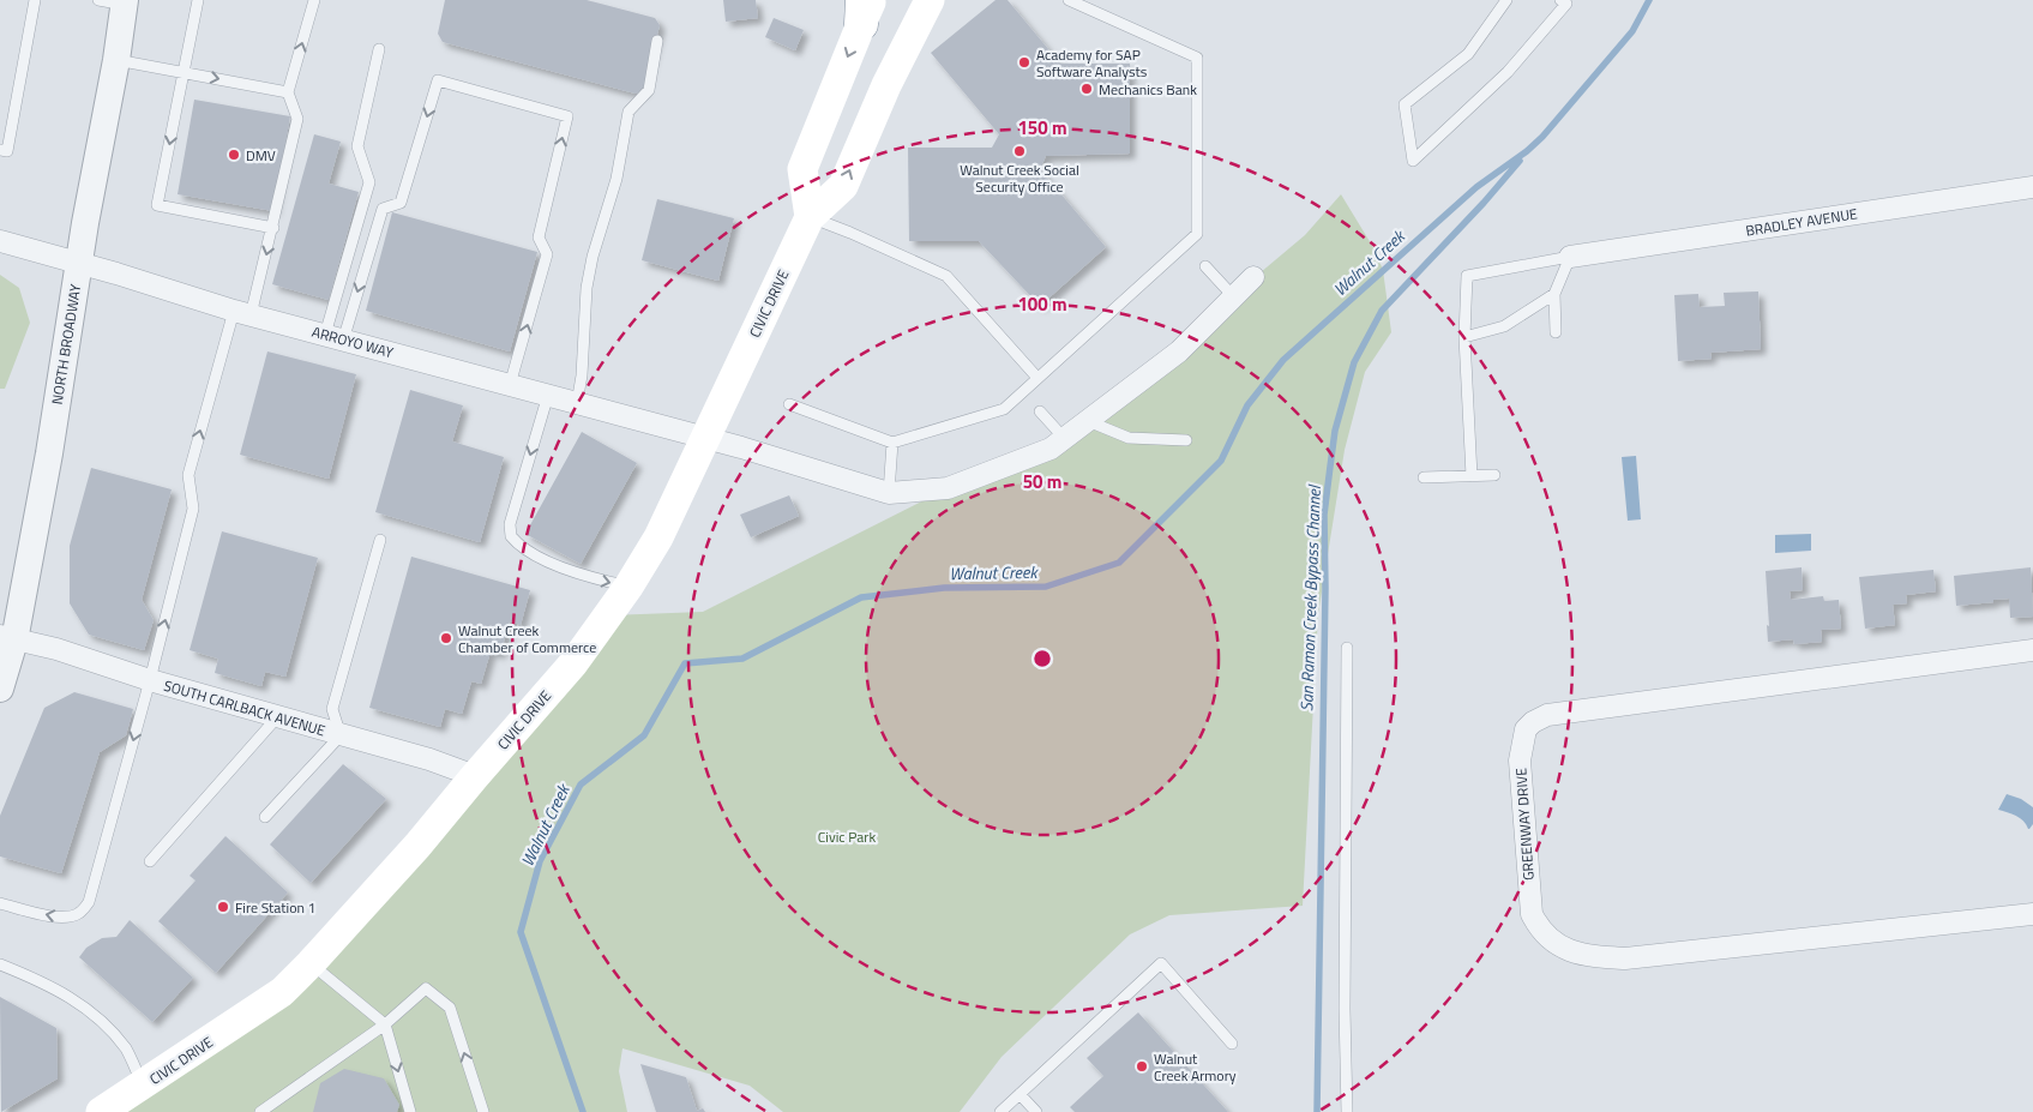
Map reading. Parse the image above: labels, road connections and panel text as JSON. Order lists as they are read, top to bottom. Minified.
{"streets":{"main road":["CIVIC DRIVE"],"street":["BRADLEY AVENUE","ARROYO WAY","NORTH BROADWAY","SOUTH CARLBACK AVENUE","GREENWAY DRIVE"]},"crossings":[["CIVIC DRIVE","ARROYO WAY"],["CIVIC DRIVE","SOUTH CARLBACK AVENUE"],["ARROYO WAY","NORTH BROADWAY"],["NORTH BROADWAY","SOUTH CARLBACK AVENUE"]],"water":["Walnut Creek","San Ramon Creek Bypass Channel"],"parks":["Civic Park"],"places":["Academy for SAP Software Analysts","Mechanics Bank","Walnut Creek Social Security Office","DMV","Walnut Creek Chamber of Commerce","Fire Station 1","Walnut Creek Armory"],"rings":["150 m","100 m","50 m"]}
